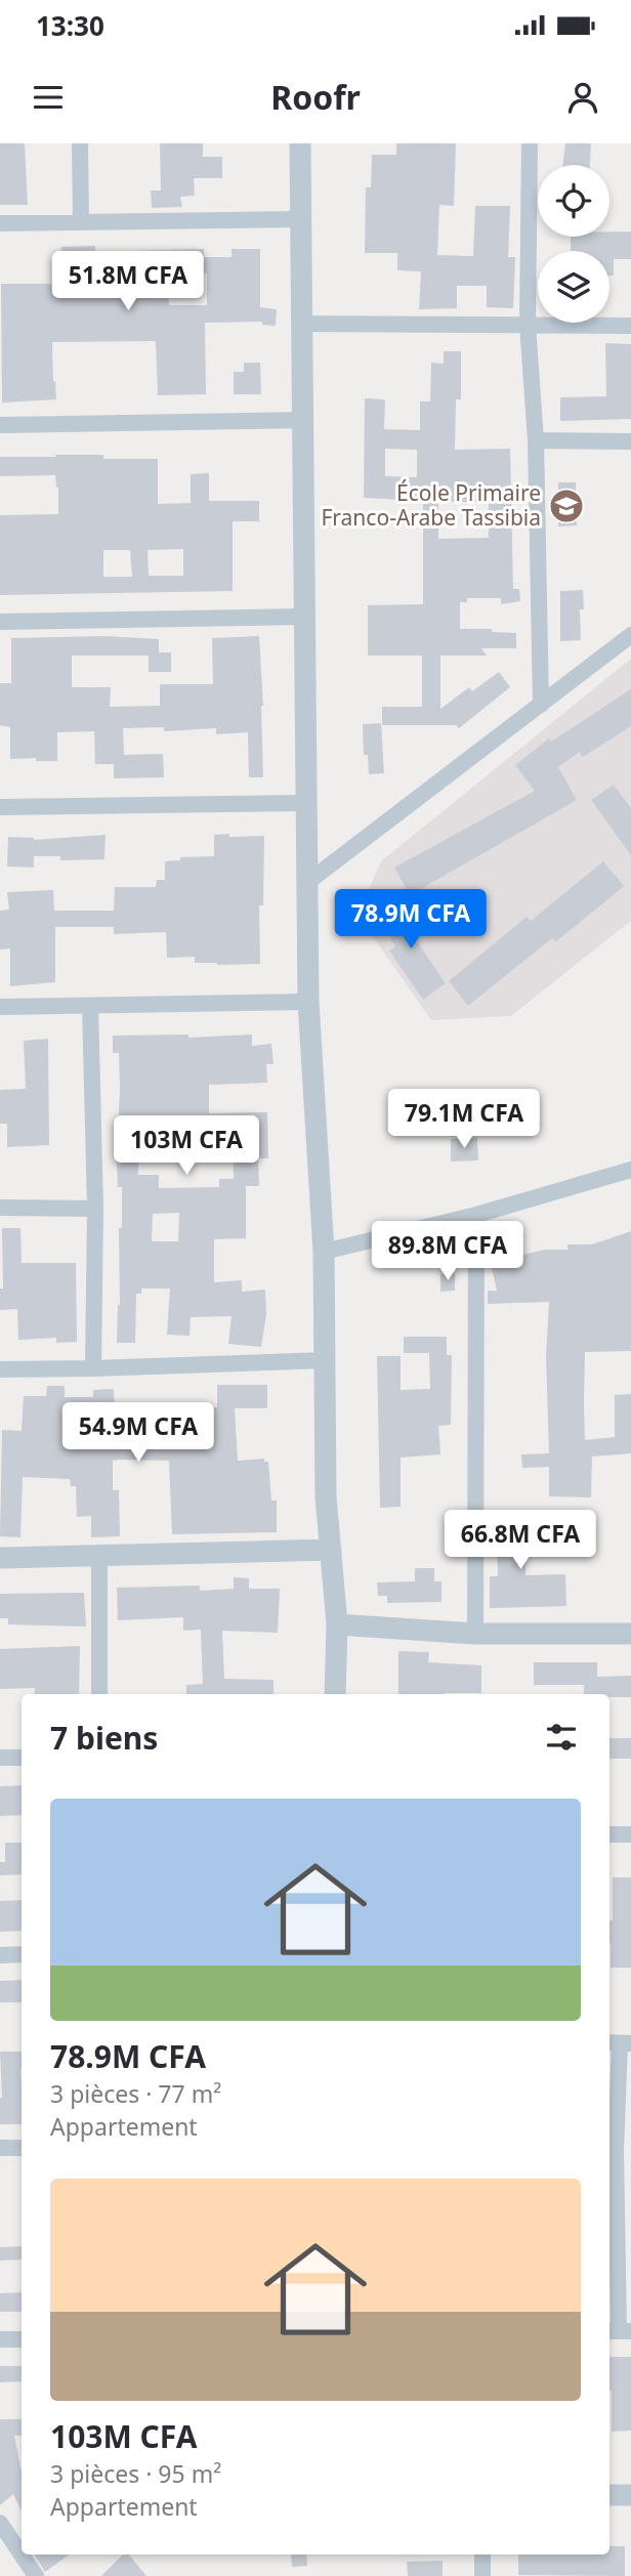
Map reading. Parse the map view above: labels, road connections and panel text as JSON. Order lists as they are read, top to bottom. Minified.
{"places":{"school or university":["École Primaire Franco-Arabe Tassibia"]},"page":{"status":"13:30","header":"Roofr","price":["51.8M CFA","78.9M CFA","79.1M CFA","103M CFA","89.8M CFA","54.9M CFA","66.8M CFA"],"heading":"7 biens","list":[{"name":"78.9M CFA","note":"3 pièces · 77 m² · Appartement"},{"name":"103M CFA","note":"3 pièces · 95 m² · Appartement"}]}}
